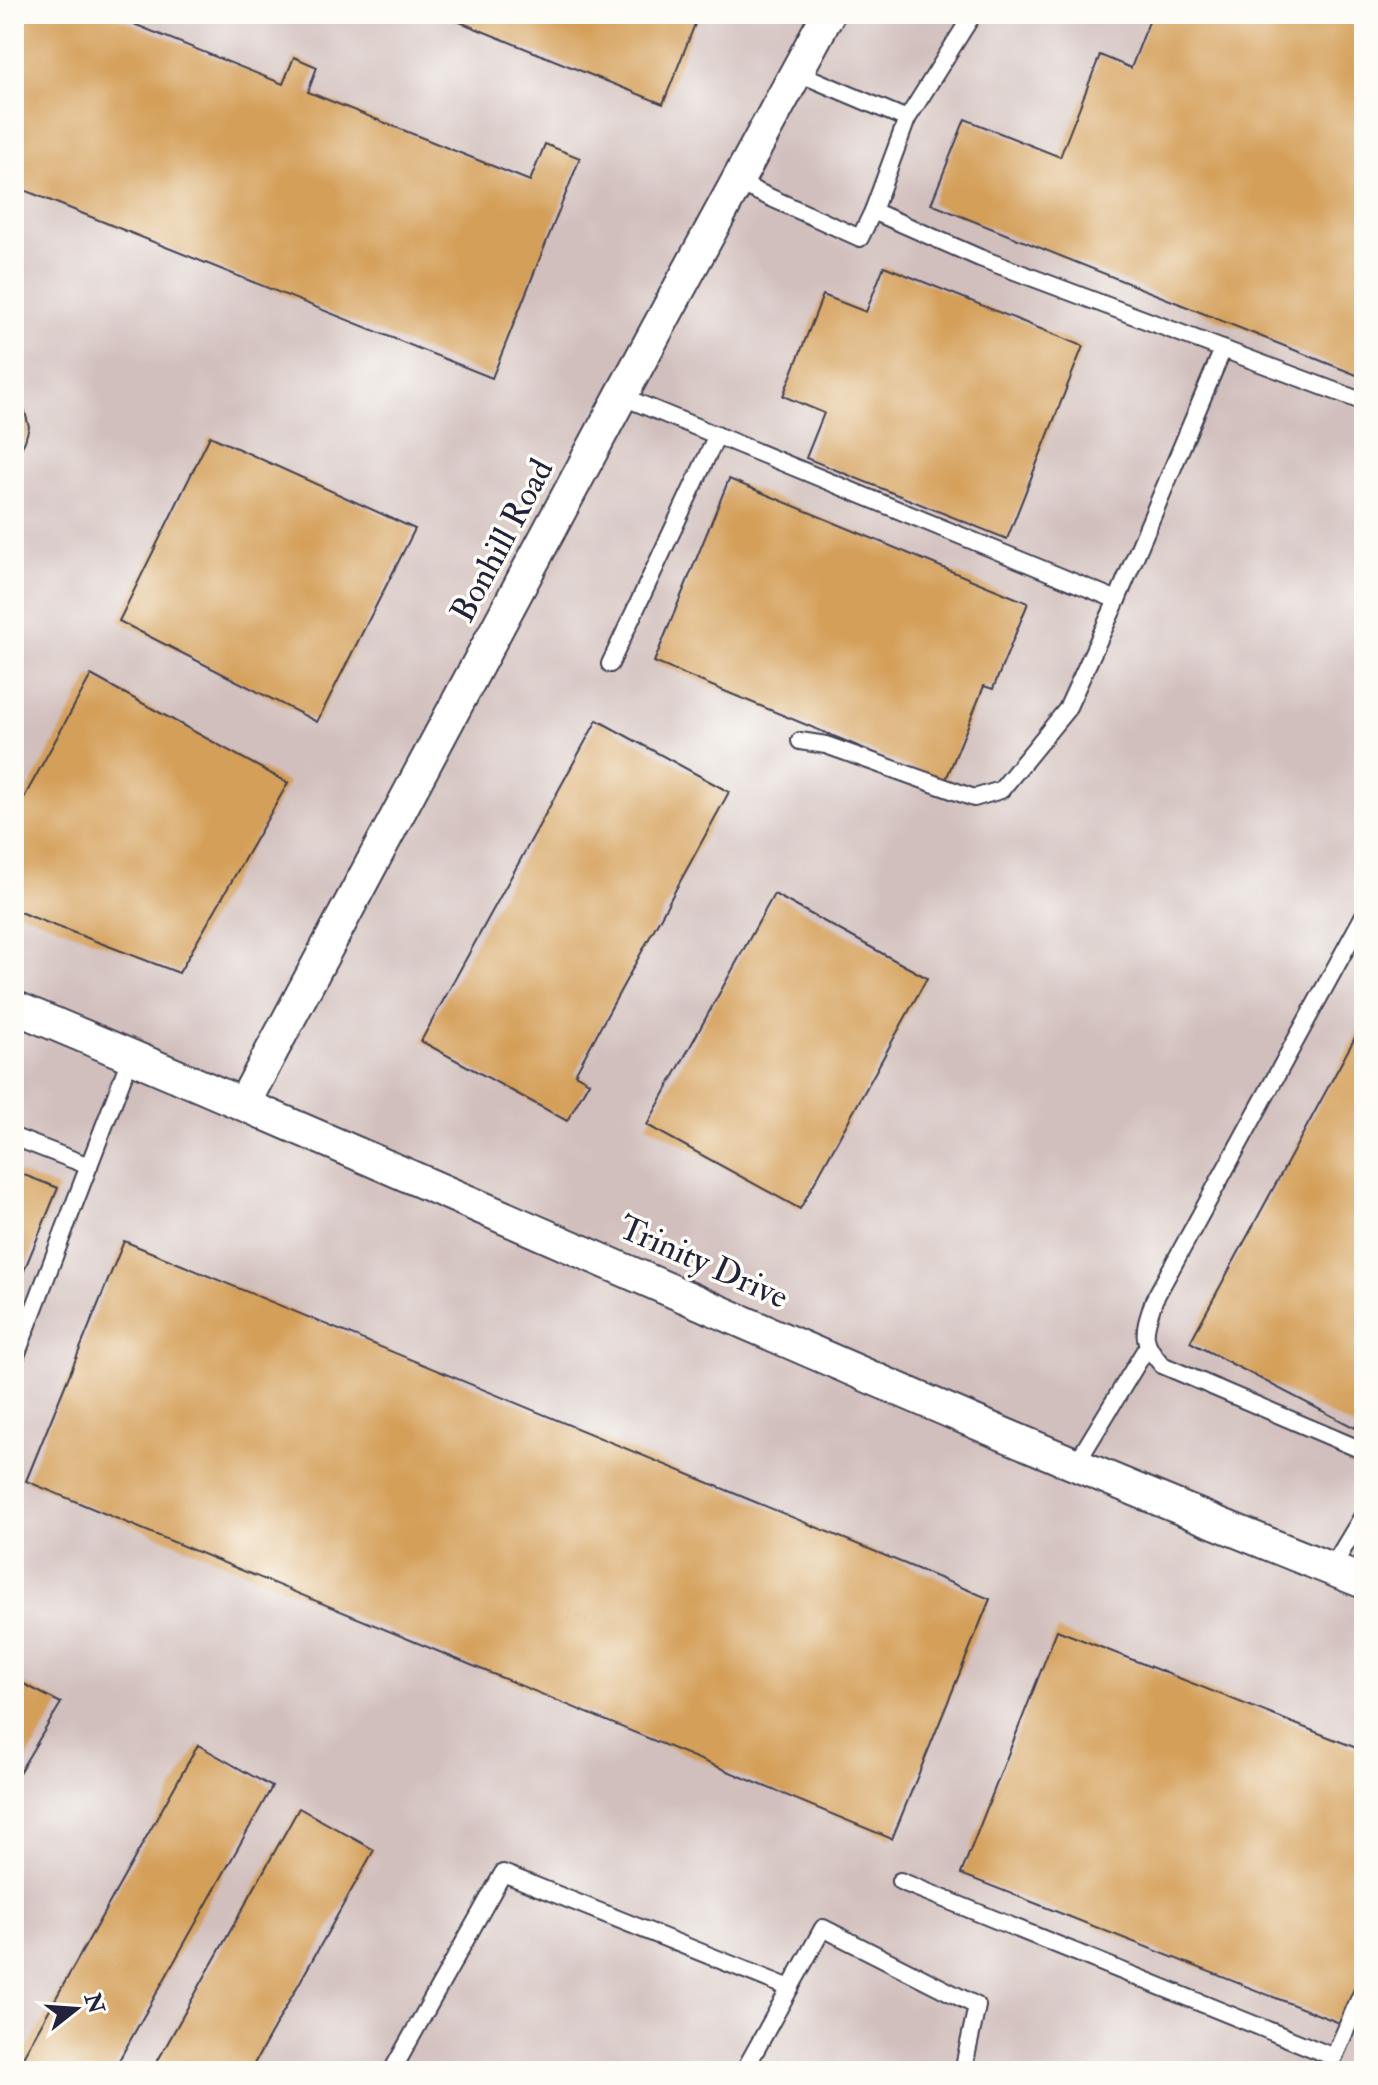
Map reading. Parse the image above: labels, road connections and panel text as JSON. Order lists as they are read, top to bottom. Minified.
{"streets":{"street":["Bonhill Road","Trinity Drive"]},"crossings":[["Bonhill Road","Trinity Drive"]],"north":"right"}
